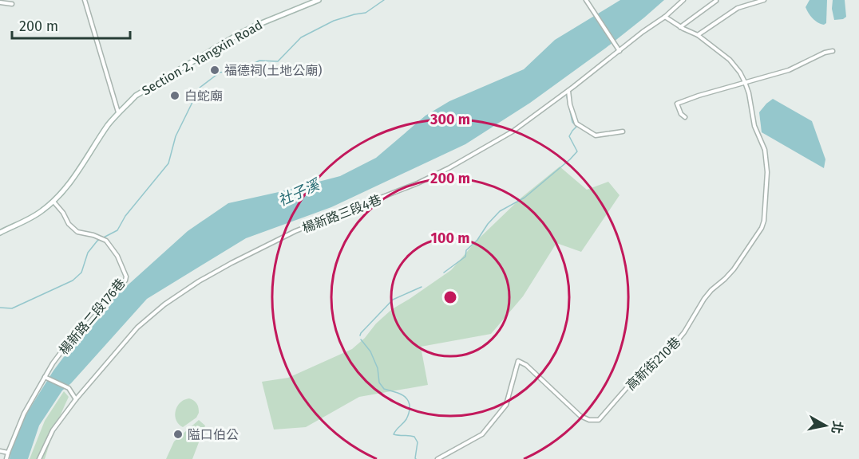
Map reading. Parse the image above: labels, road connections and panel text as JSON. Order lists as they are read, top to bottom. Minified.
{"streets":{"main road":["Section 2, Yangxin Road"],"street":["楊新路三段4巷","楊新路二段176巷","高新街210巷"]},"crossings":[["Section 2, Yangxin Road","楊新路二段176巷"],["楊新路三段4巷","高新街210巷"]],"water":["社子溪"],"places":["福德祠(土地公廟)","白蛇廟","隘口伯公"],"scale_bar":"200 m","north":"right","rings":["300 m","200 m","100 m"]}
